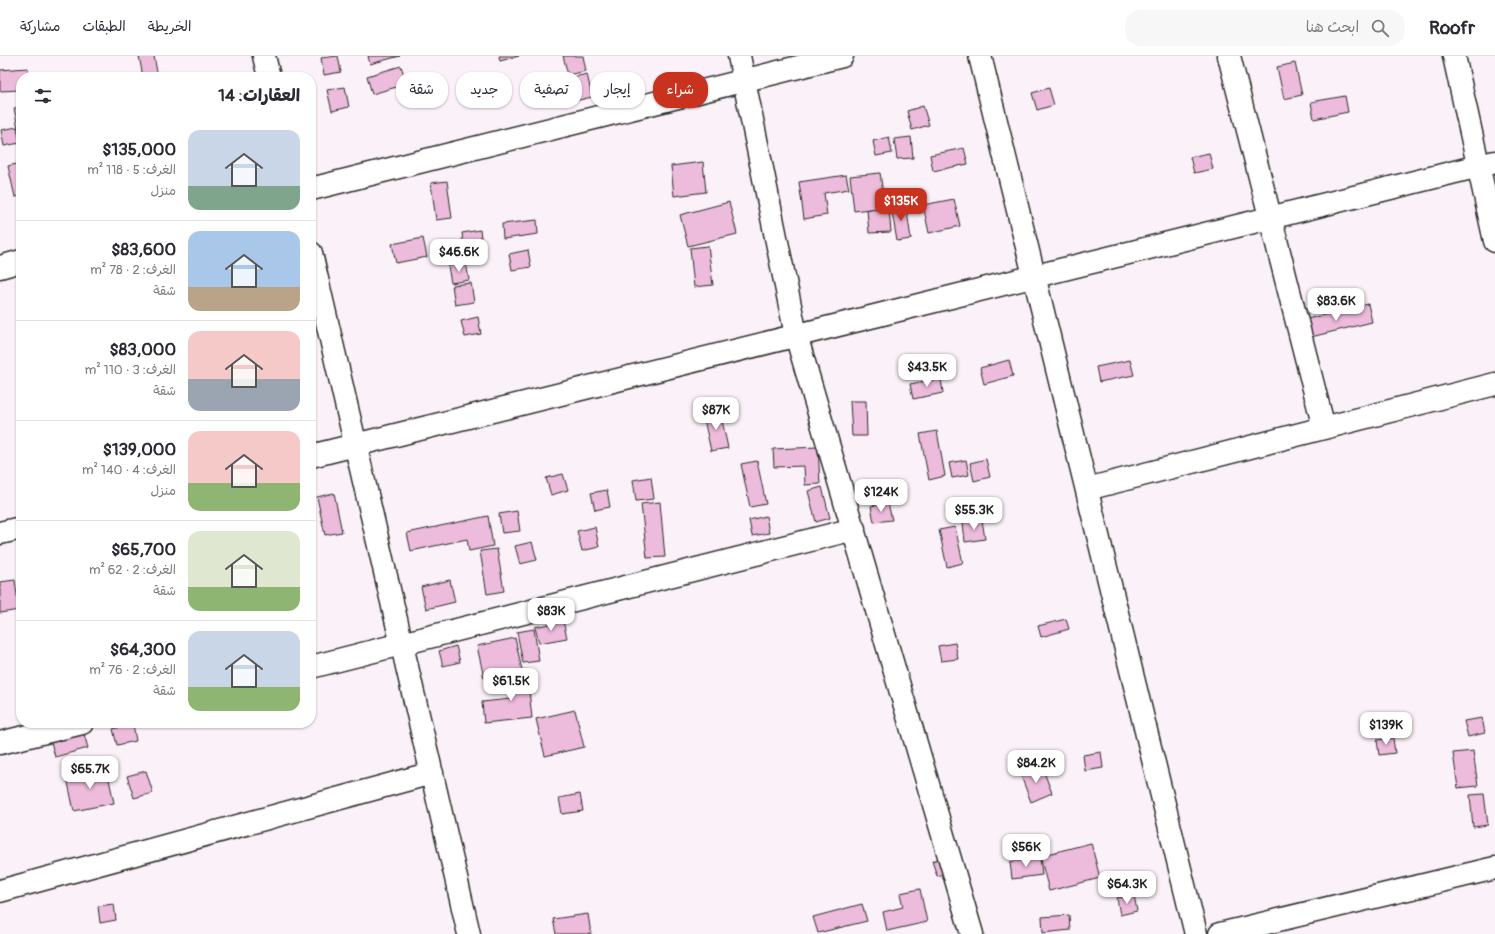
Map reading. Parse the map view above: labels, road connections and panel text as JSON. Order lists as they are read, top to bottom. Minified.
{"page":{"header":"Roofr","search":"ابحث هنا","nav":["الخريطة","الطبقات","مشاركة"],"chip":["شراء","إيجار","تصفية","جديد","شقة"],"heading":"العقارات: 14","list":[{"name":"$135,000","note":"الغرف: 5 · 118 m² · منزل"},{"name":"$83,600","note":"الغرف: 2 · 78 m² · شقة"},{"name":"$83,000","note":"الغرف: 3 · 110 m² · شقة"},{"name":"$139,000","note":"الغرف: 4 · 140 m² · منزل"},{"name":"$65,700","note":"الغرف: 2 · 62 m² · شقة"},{"name":"$64,300","note":"الغرف: 2 · 76 m² · شقة"}],"price":["$135K","$46.6K","$83.6K","$43.5K","$87K","$124K","$55.3K","$83K","$61.5K","$139K","$84.2K","$65.7K","$56K","$64.3K"]}}
